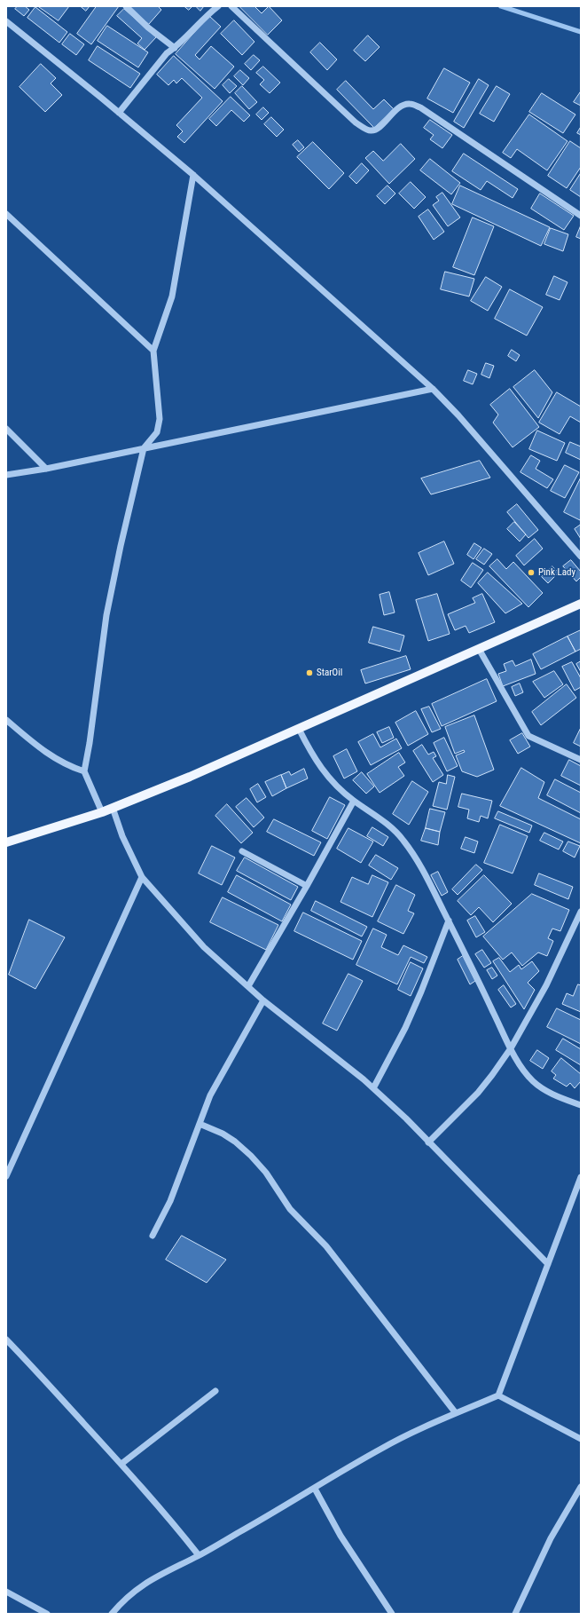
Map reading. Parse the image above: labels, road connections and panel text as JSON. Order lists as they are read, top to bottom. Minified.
{"places":["Pink Lady","StarOil"]}
